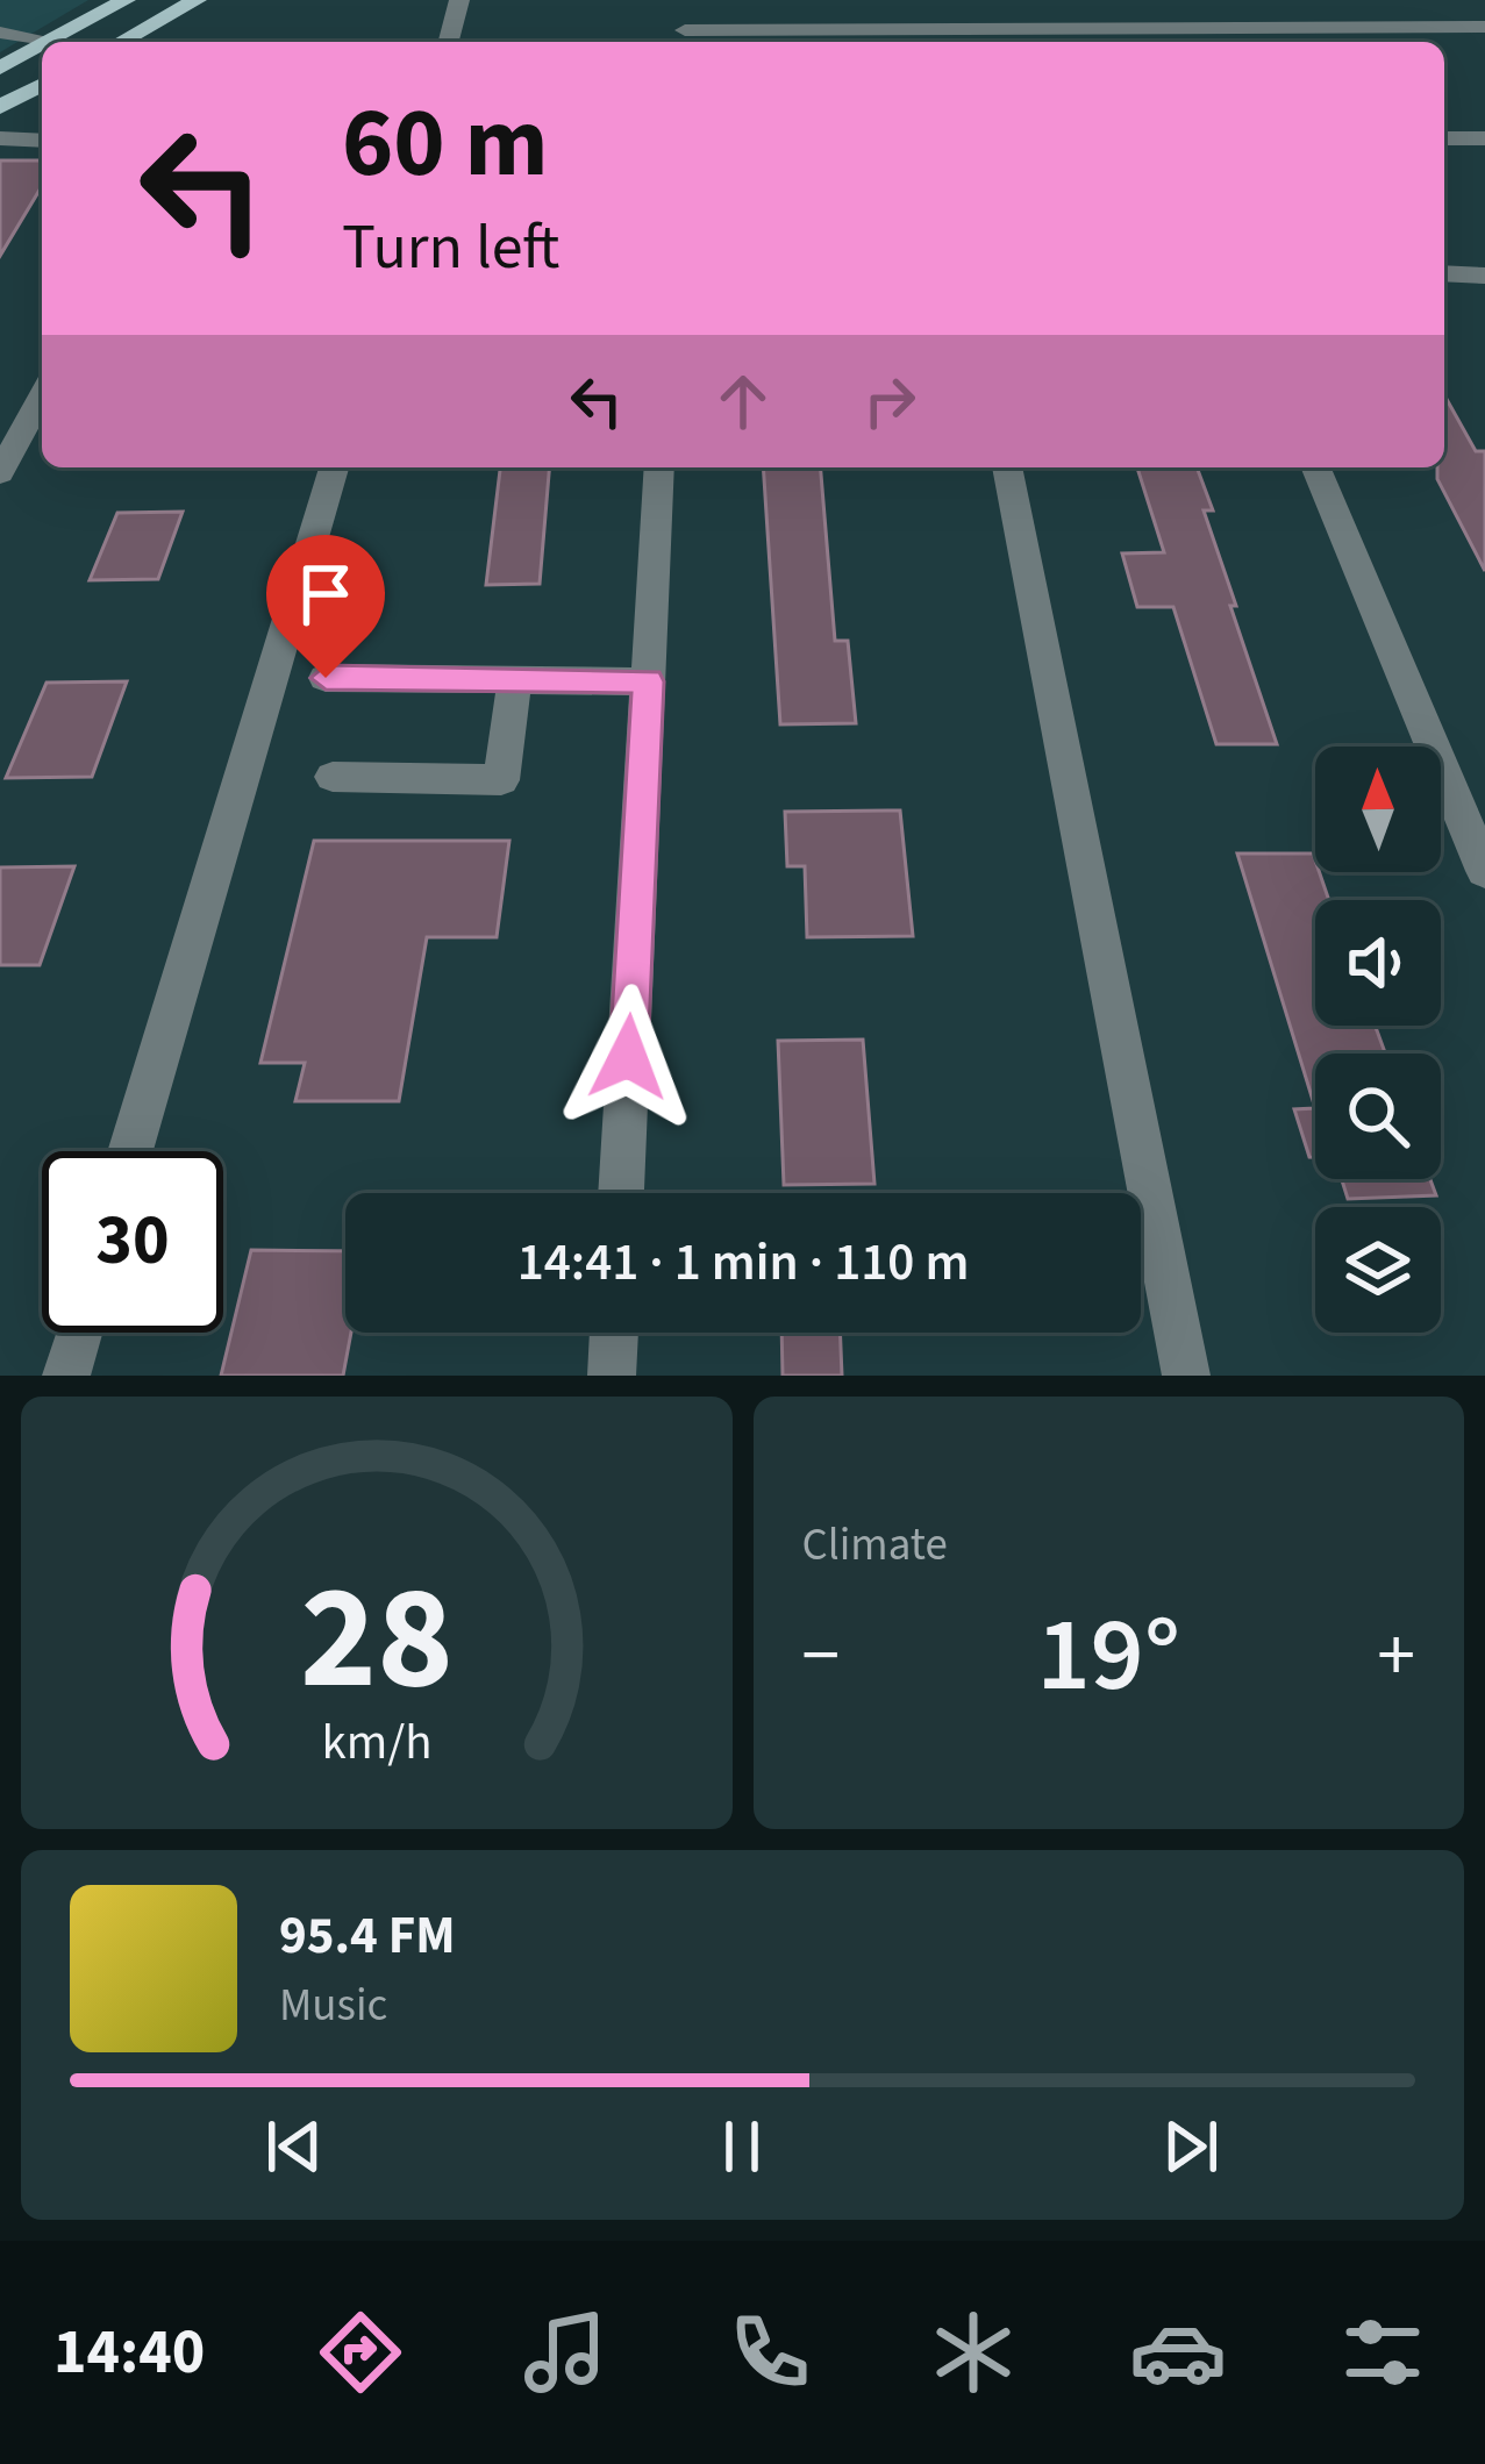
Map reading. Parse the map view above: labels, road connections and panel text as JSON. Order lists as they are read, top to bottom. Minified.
{"north":"top","page":{"turn":["60 m","Turn left"],"limit":"30","trip":"14:41 · 1 min · 110 m","tile":"Climate","heat":["−","19°","+"],"song":["95.4 FM","Music"],"tabs":"14:40","gauge":["28","km/h"]}}
